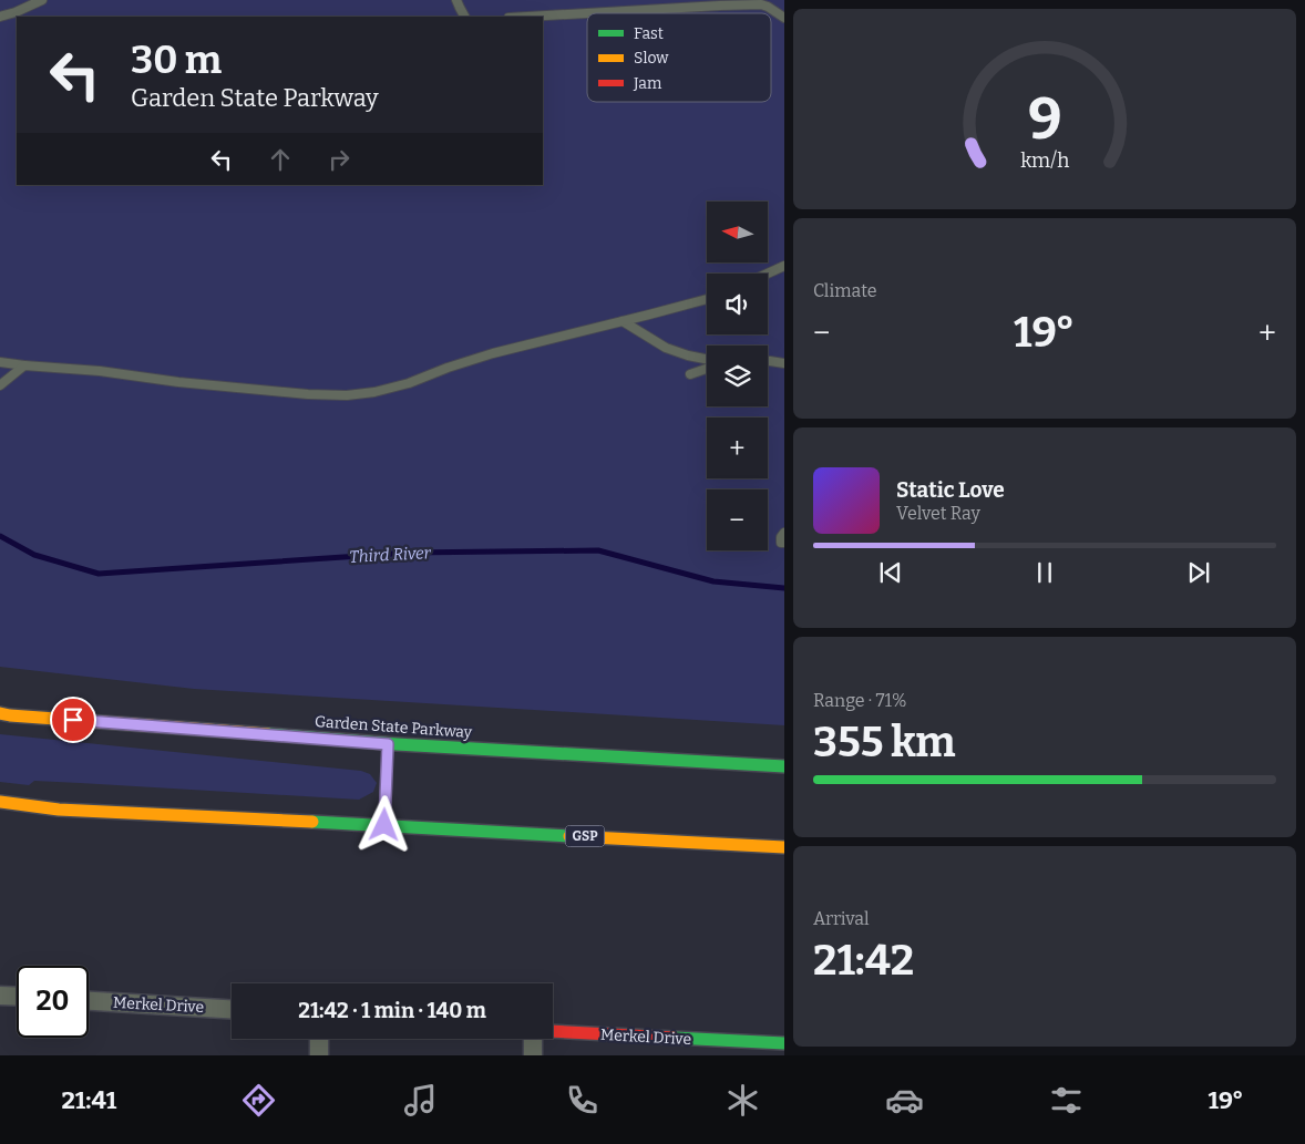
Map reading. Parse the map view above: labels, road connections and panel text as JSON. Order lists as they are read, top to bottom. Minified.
{"streets":{"main road":["Garden State Parkway","GSP","Merkel Drive"]},"water":["Third River"],"legend":["Fast","Slow","Jam"],"north":"left","page":{"turn":["30 m","Garden State Parkway"],"map_buttons":["+","−"],"tile":["Climate",["Range · 71%","355 km"],["Arrival","21:42"]],"heat":["−","19°","+"],"song":["Static Love","Velvet Ray"],"limit":"20","trip":"21:42 · 1 min · 140 m","tabs":["21:41","19°"],"gauge":["9","km/h"]}}
